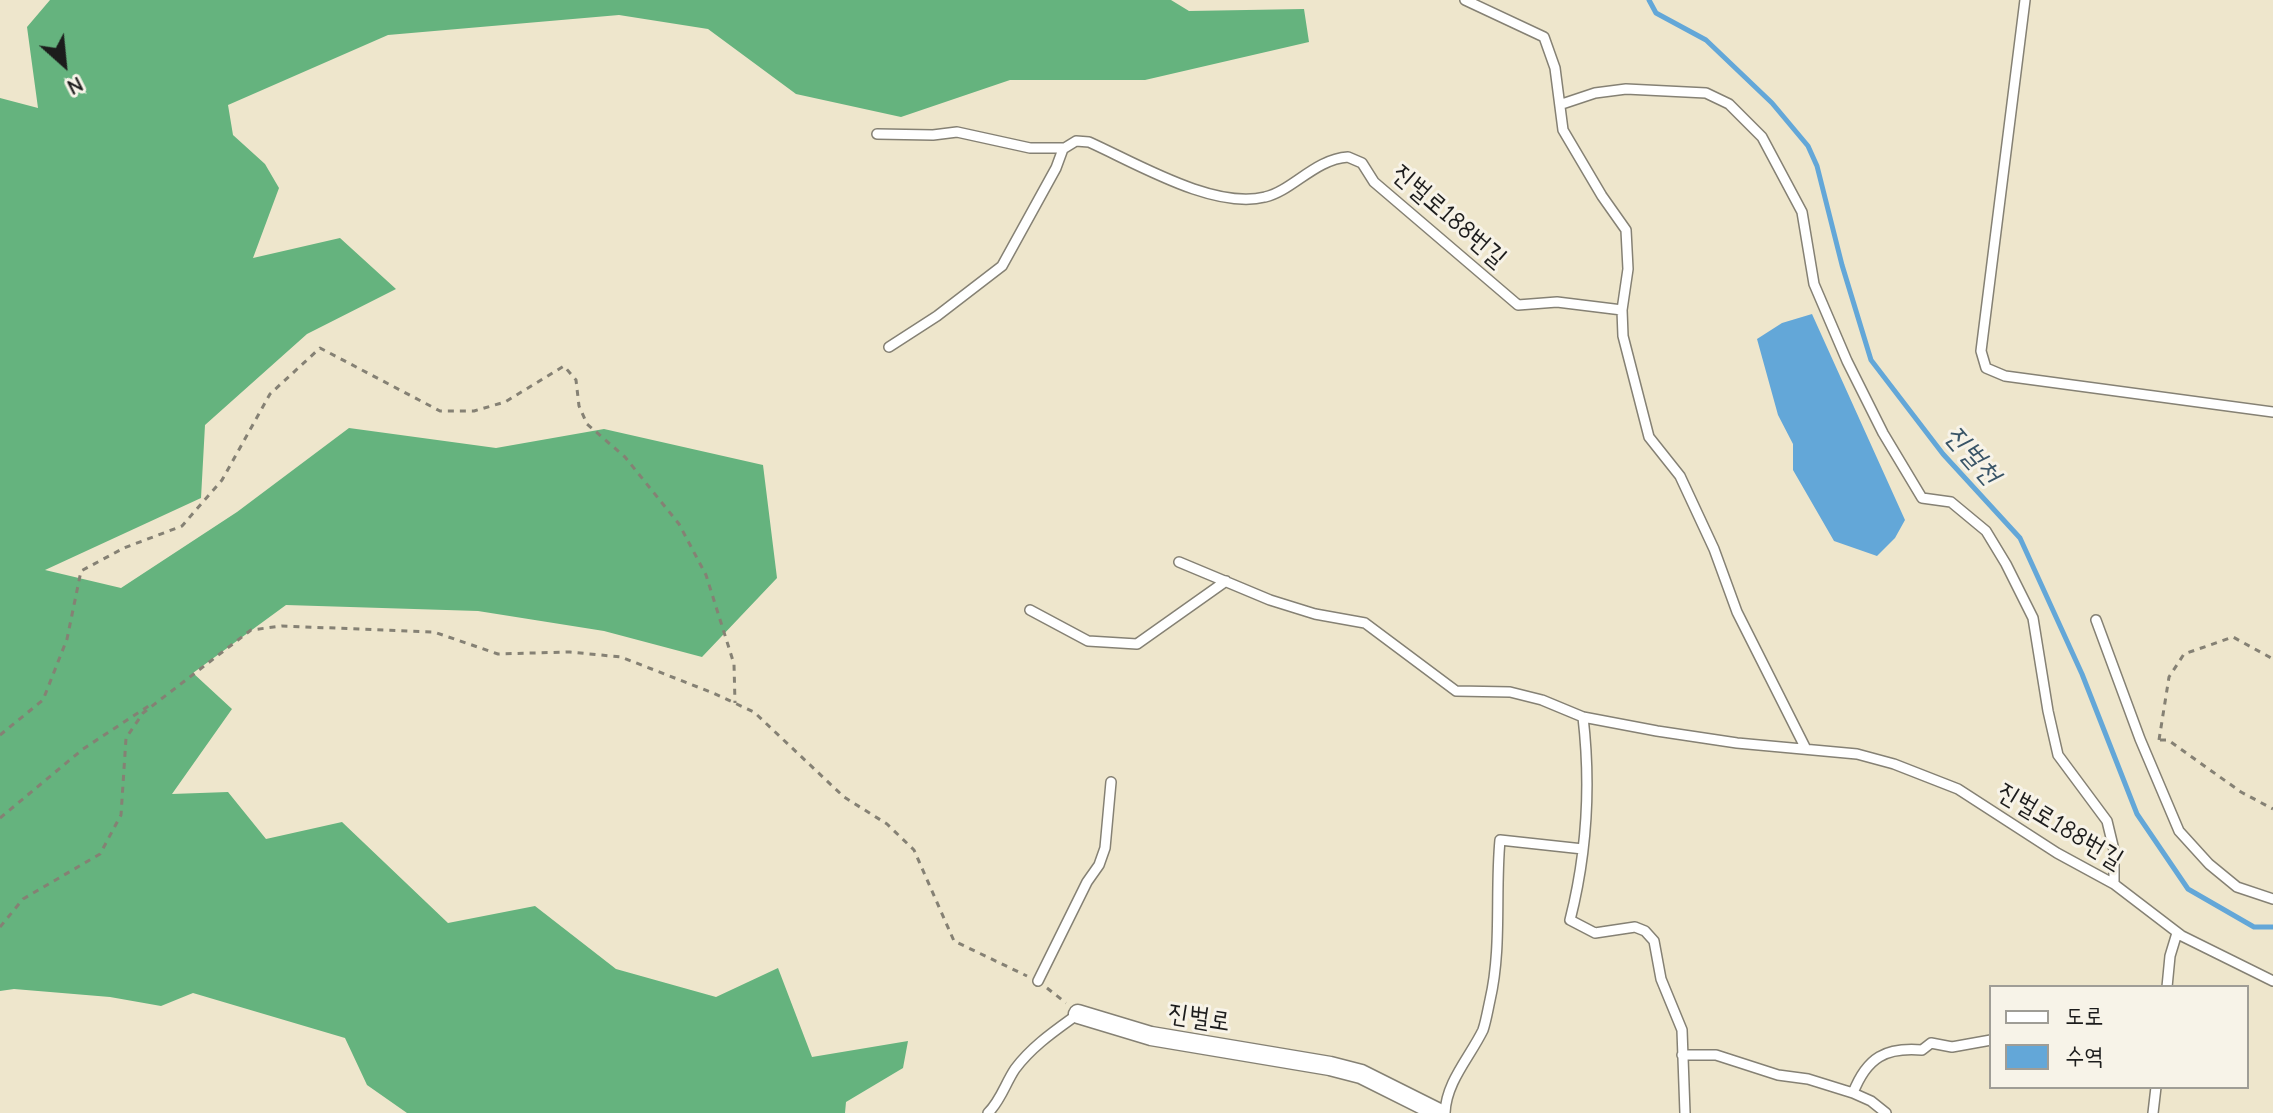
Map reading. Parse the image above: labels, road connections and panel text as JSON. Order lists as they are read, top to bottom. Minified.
{"streets":{"street":["진벌로"],"lane":["진벌로188번길"]},"water":["진벌천"],"legend":["도로","수역"],"north":"bottom right"}
